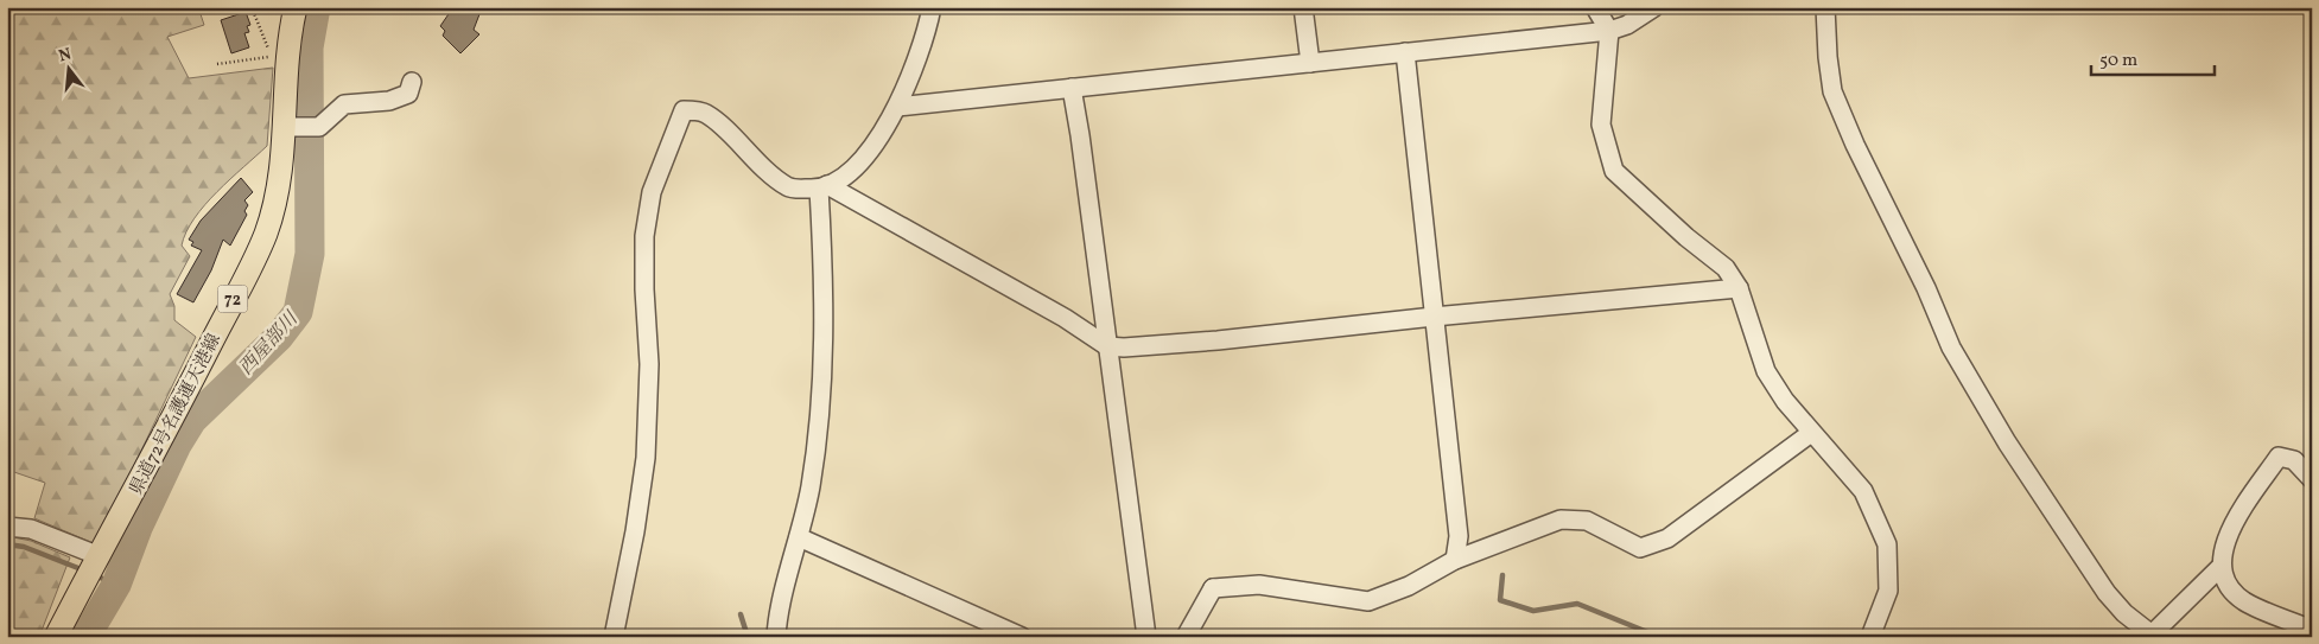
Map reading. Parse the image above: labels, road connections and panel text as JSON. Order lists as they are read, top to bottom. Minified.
{"streets":{"main road":["72","県道72号名護運天港線"]},"water":["西屋部川"],"scale_bar":"50 m","north":"top"}
